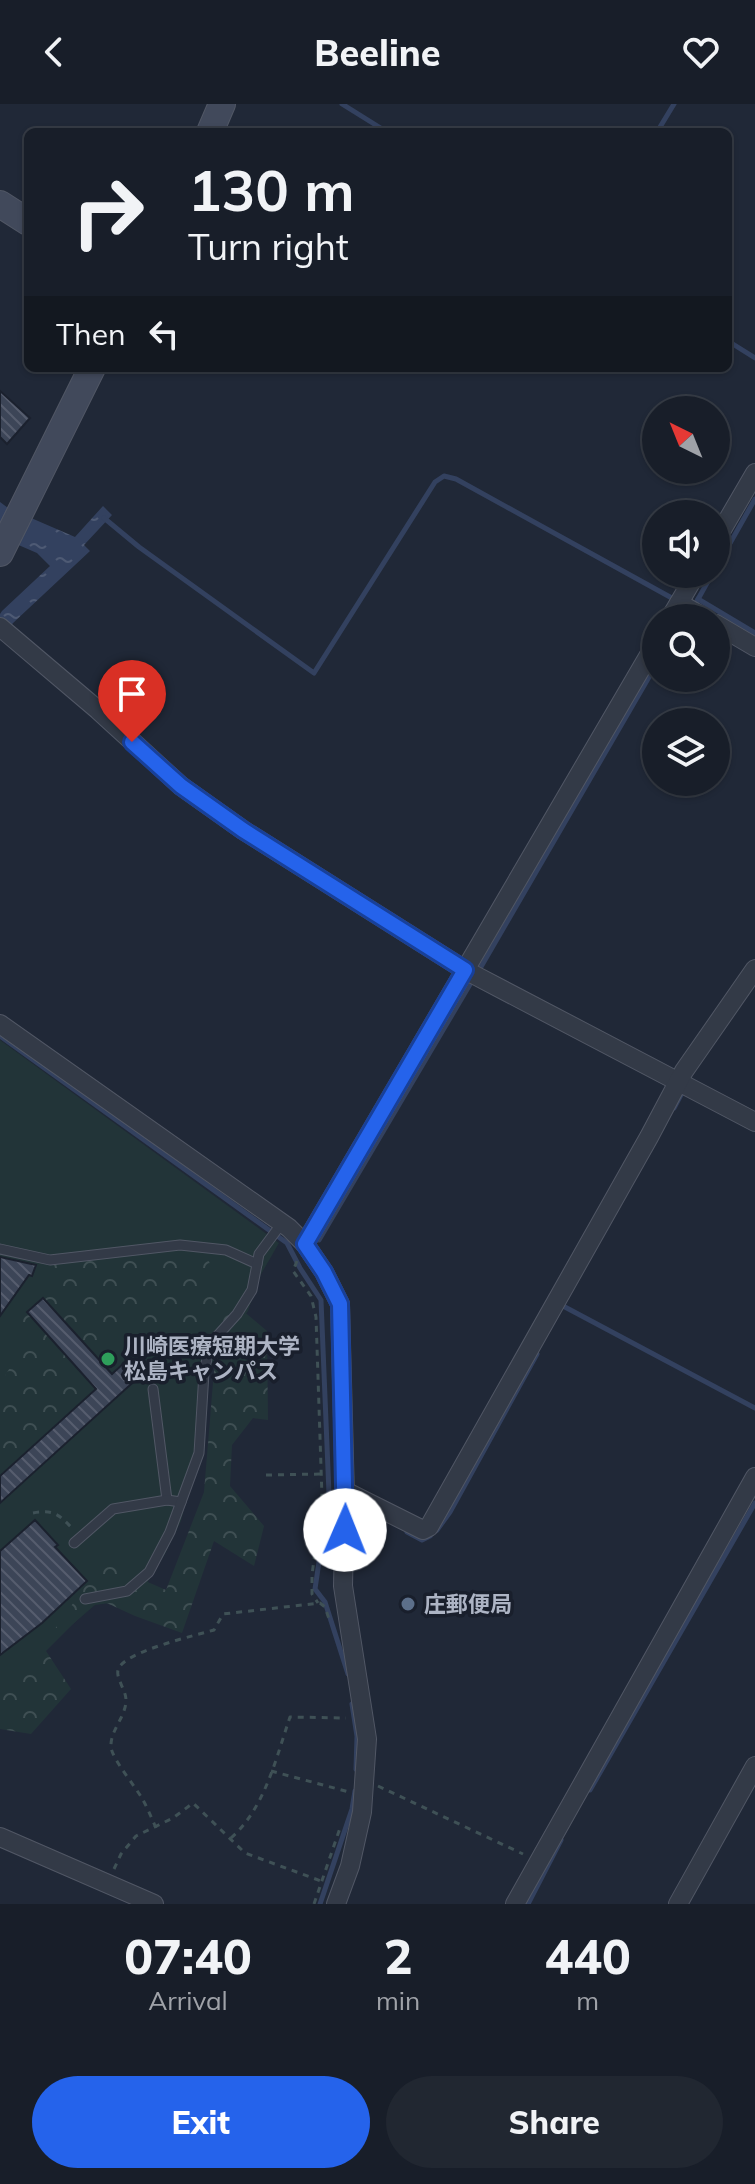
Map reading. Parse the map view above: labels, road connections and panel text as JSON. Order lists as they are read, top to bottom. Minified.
{"places":["川崎医療短期大学 松島キャンパス","庄郵便局"],"north":"top left","page":{"header":"Beeline","turn":["130 m","Turn right"],"then":"Then","eta":["07:40","Arrival","2","min","440","m"],"buttons":["Exit","Share"]}}
